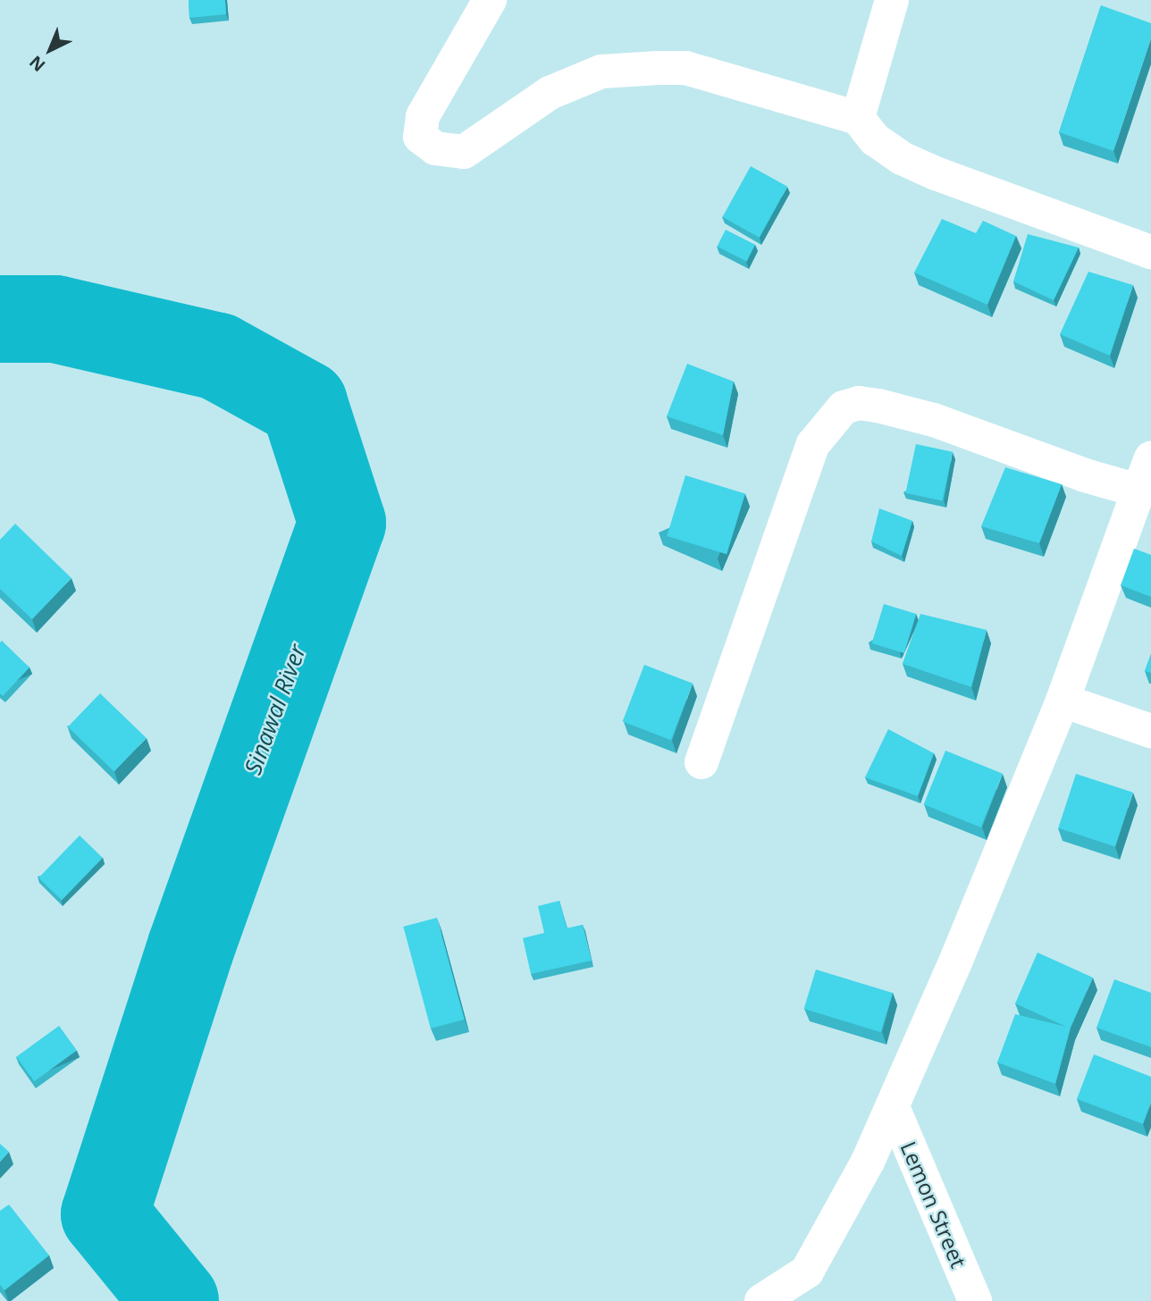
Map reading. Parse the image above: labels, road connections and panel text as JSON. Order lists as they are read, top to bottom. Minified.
{"streets":{"street":["Lemon Street"]},"water":["Sinawal River"],"north":"bottom left"}
